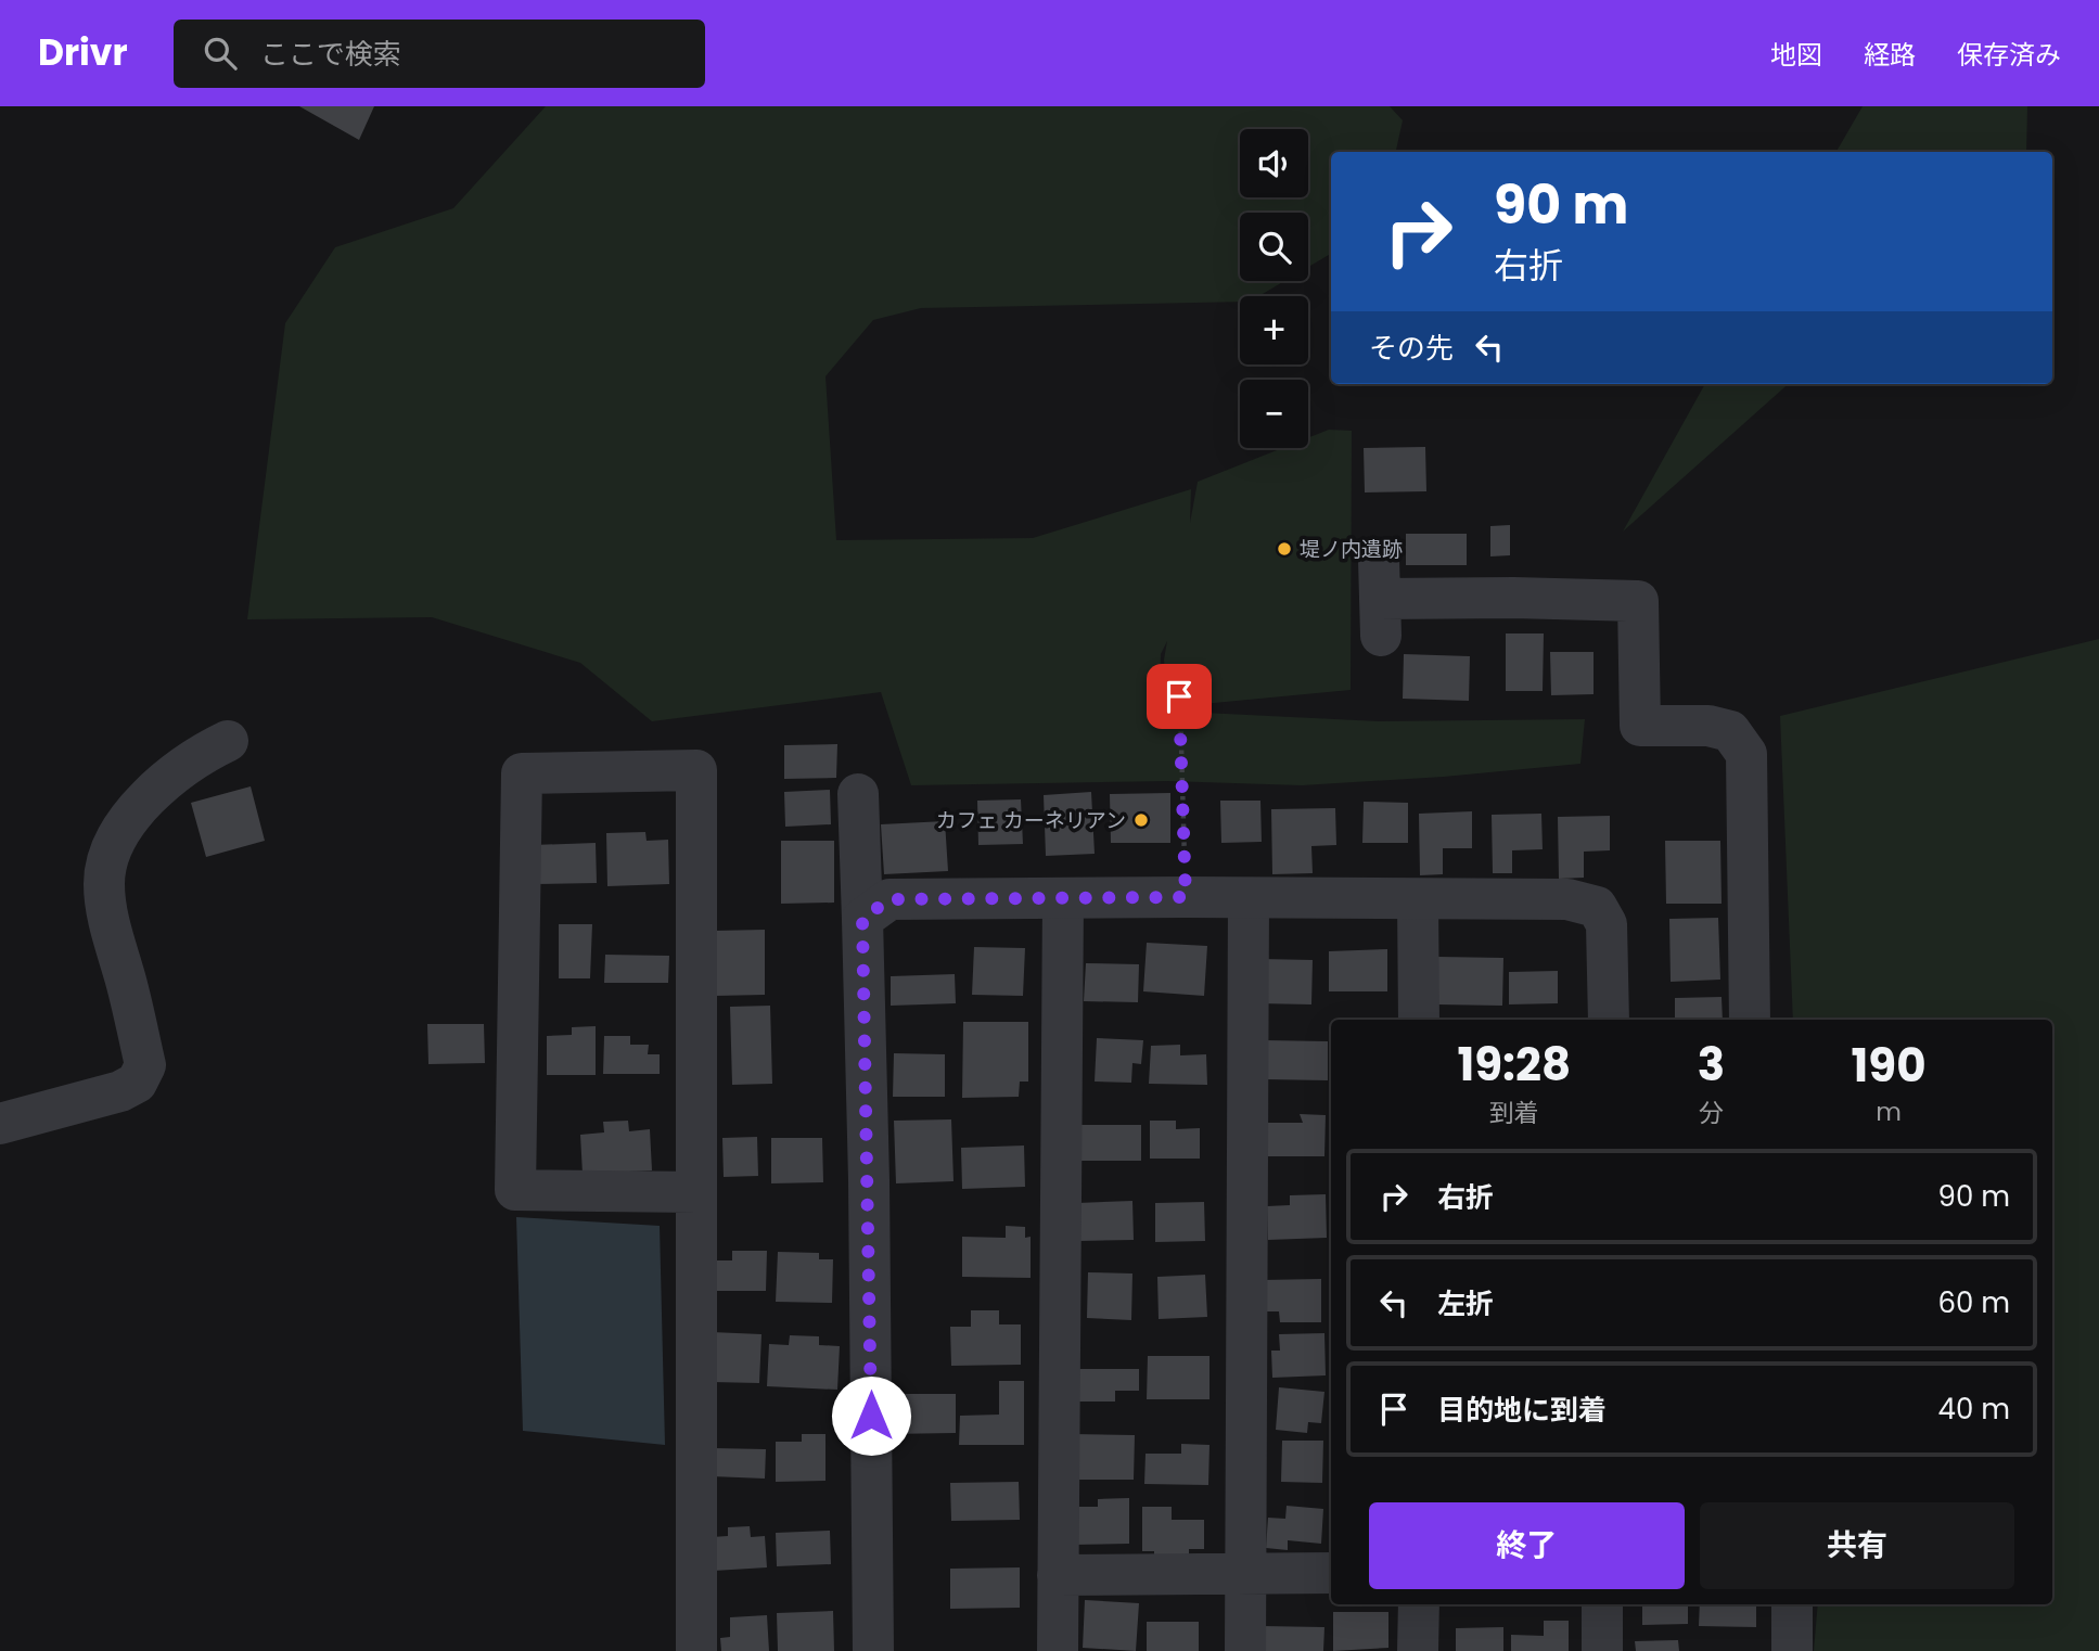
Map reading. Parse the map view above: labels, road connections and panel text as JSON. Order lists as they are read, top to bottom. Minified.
{"places":["堤ノ内遺跡","カフェ カーネリアン"],"page":{"header":"Drivr","search":"ここで検索","nav":["地図","経路","保存済み"],"map_buttons":["+","−"],"turn":["90 m","右折"],"then":"その先","eta":["19:28","到着","3","分","190","m"],"list":[{"name":"右折","value":"90 m"},{"name":"左折","value":"60 m"},{"name":"目的地に到着","value":"40 m"}],"buttons":["終了","共有"]}}
